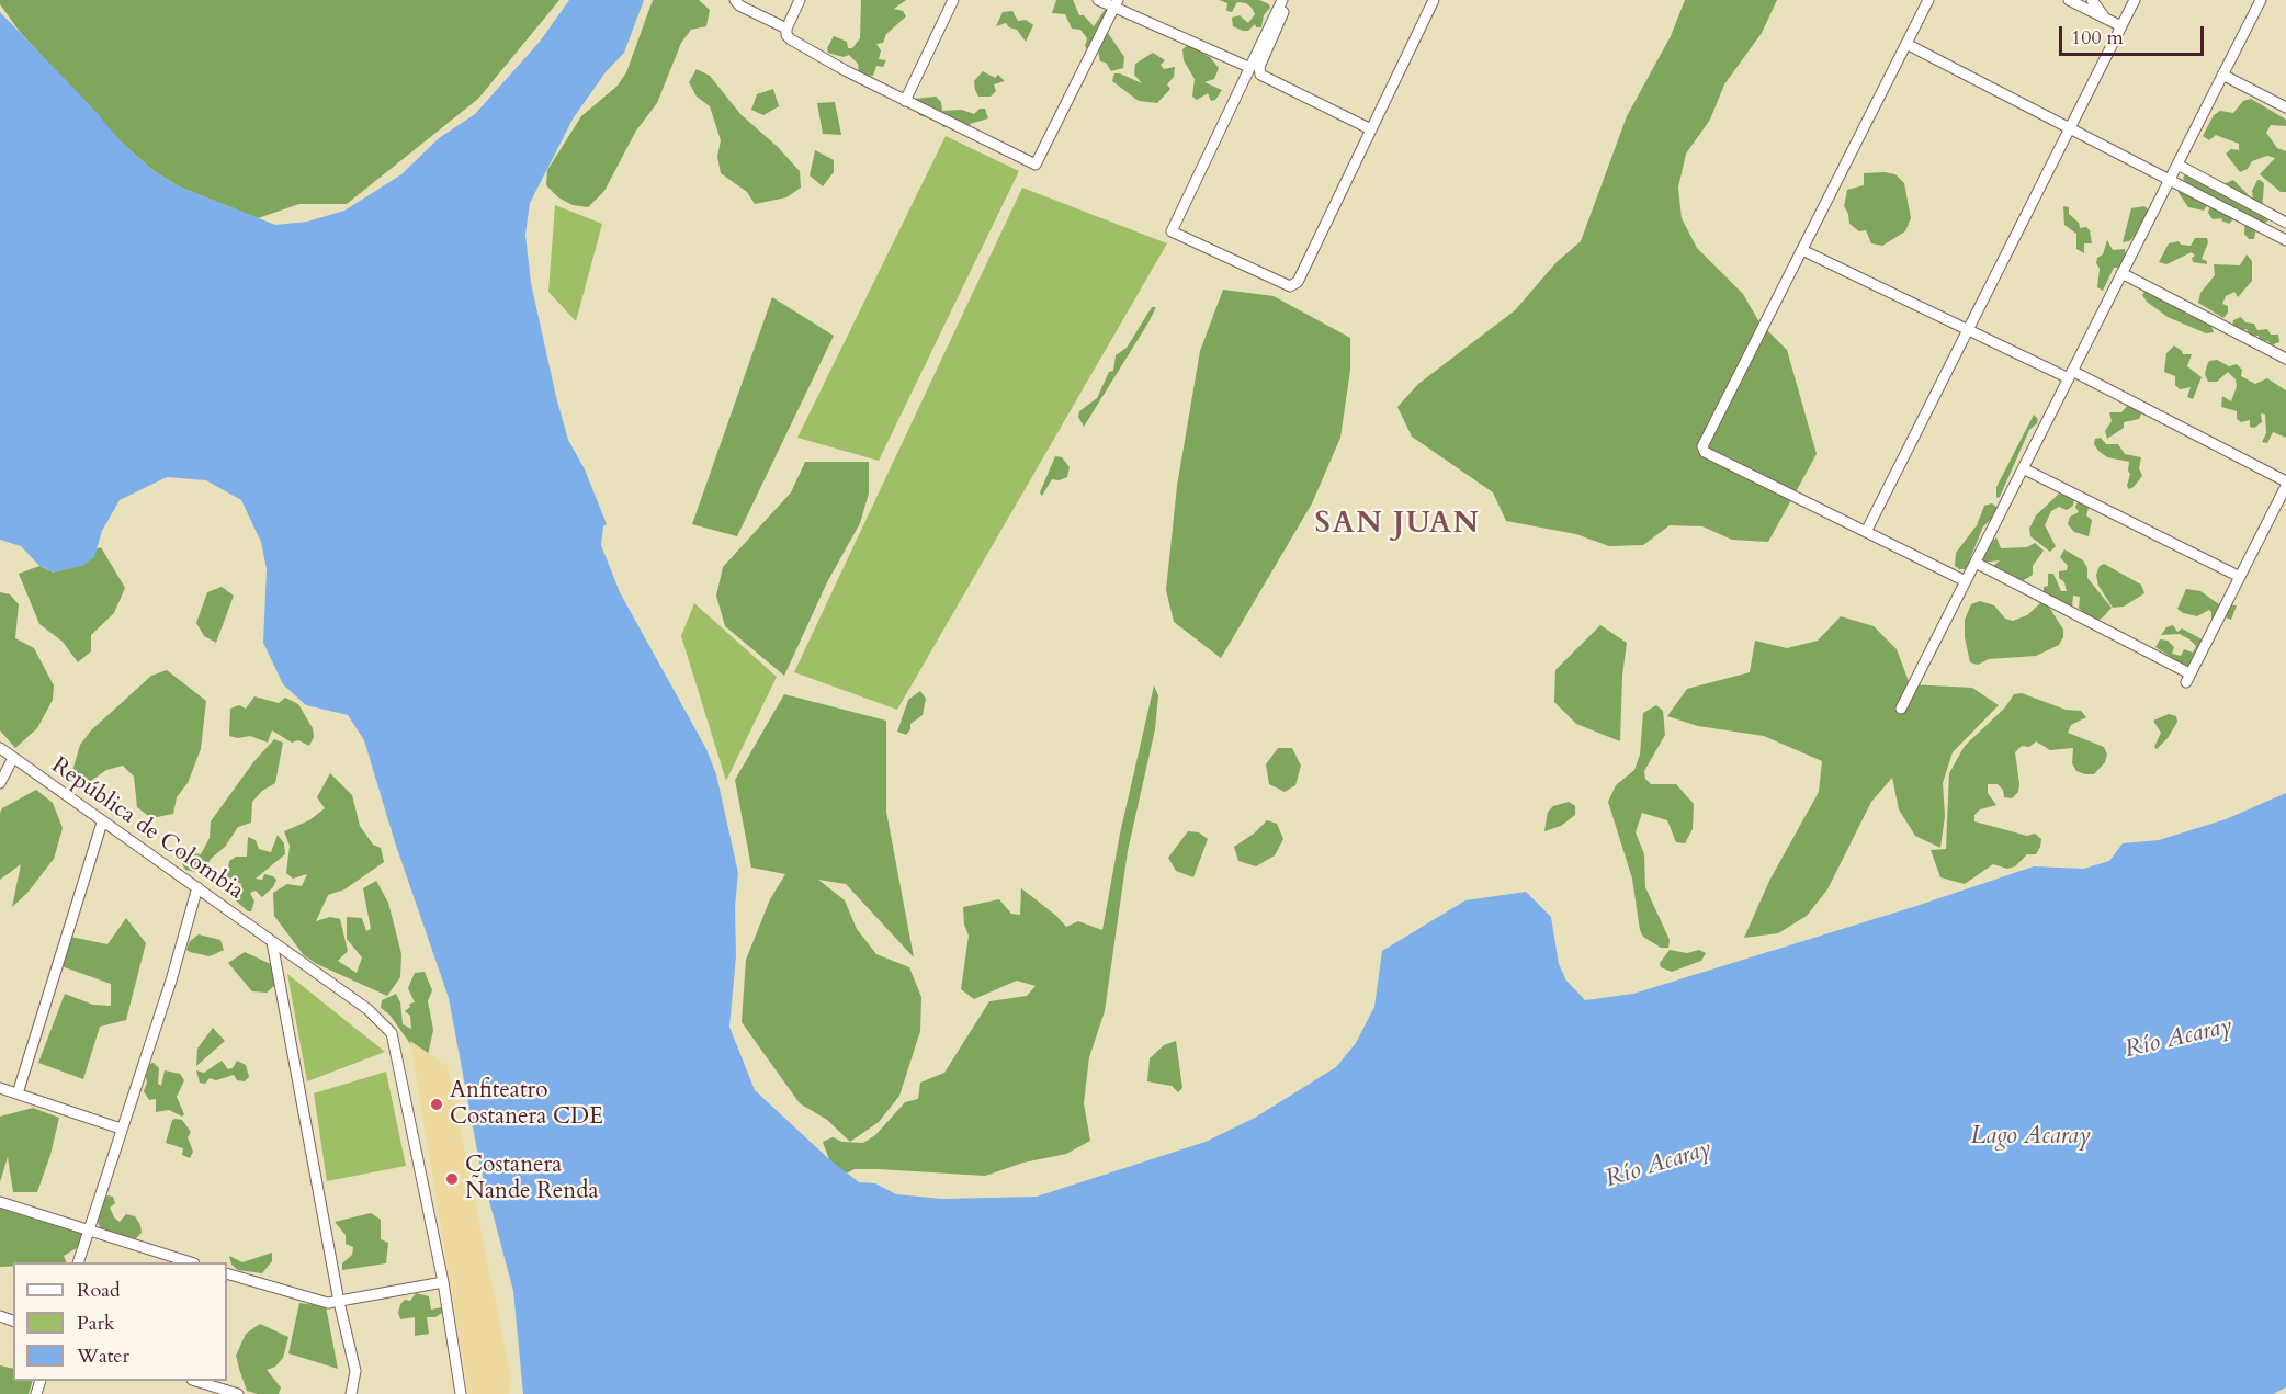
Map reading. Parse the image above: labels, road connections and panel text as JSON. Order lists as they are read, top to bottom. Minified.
{"streets":{"street":["República de Colombia"]},"districts":["SAN JUAN"],"water":["Río Acaray","Lago Acaray"],"places":["Anfiteatro Costanera CDE","Costanera Ñande Renda"],"legend":["Road","Park","Water"],"scale_bar":"100 m"}
